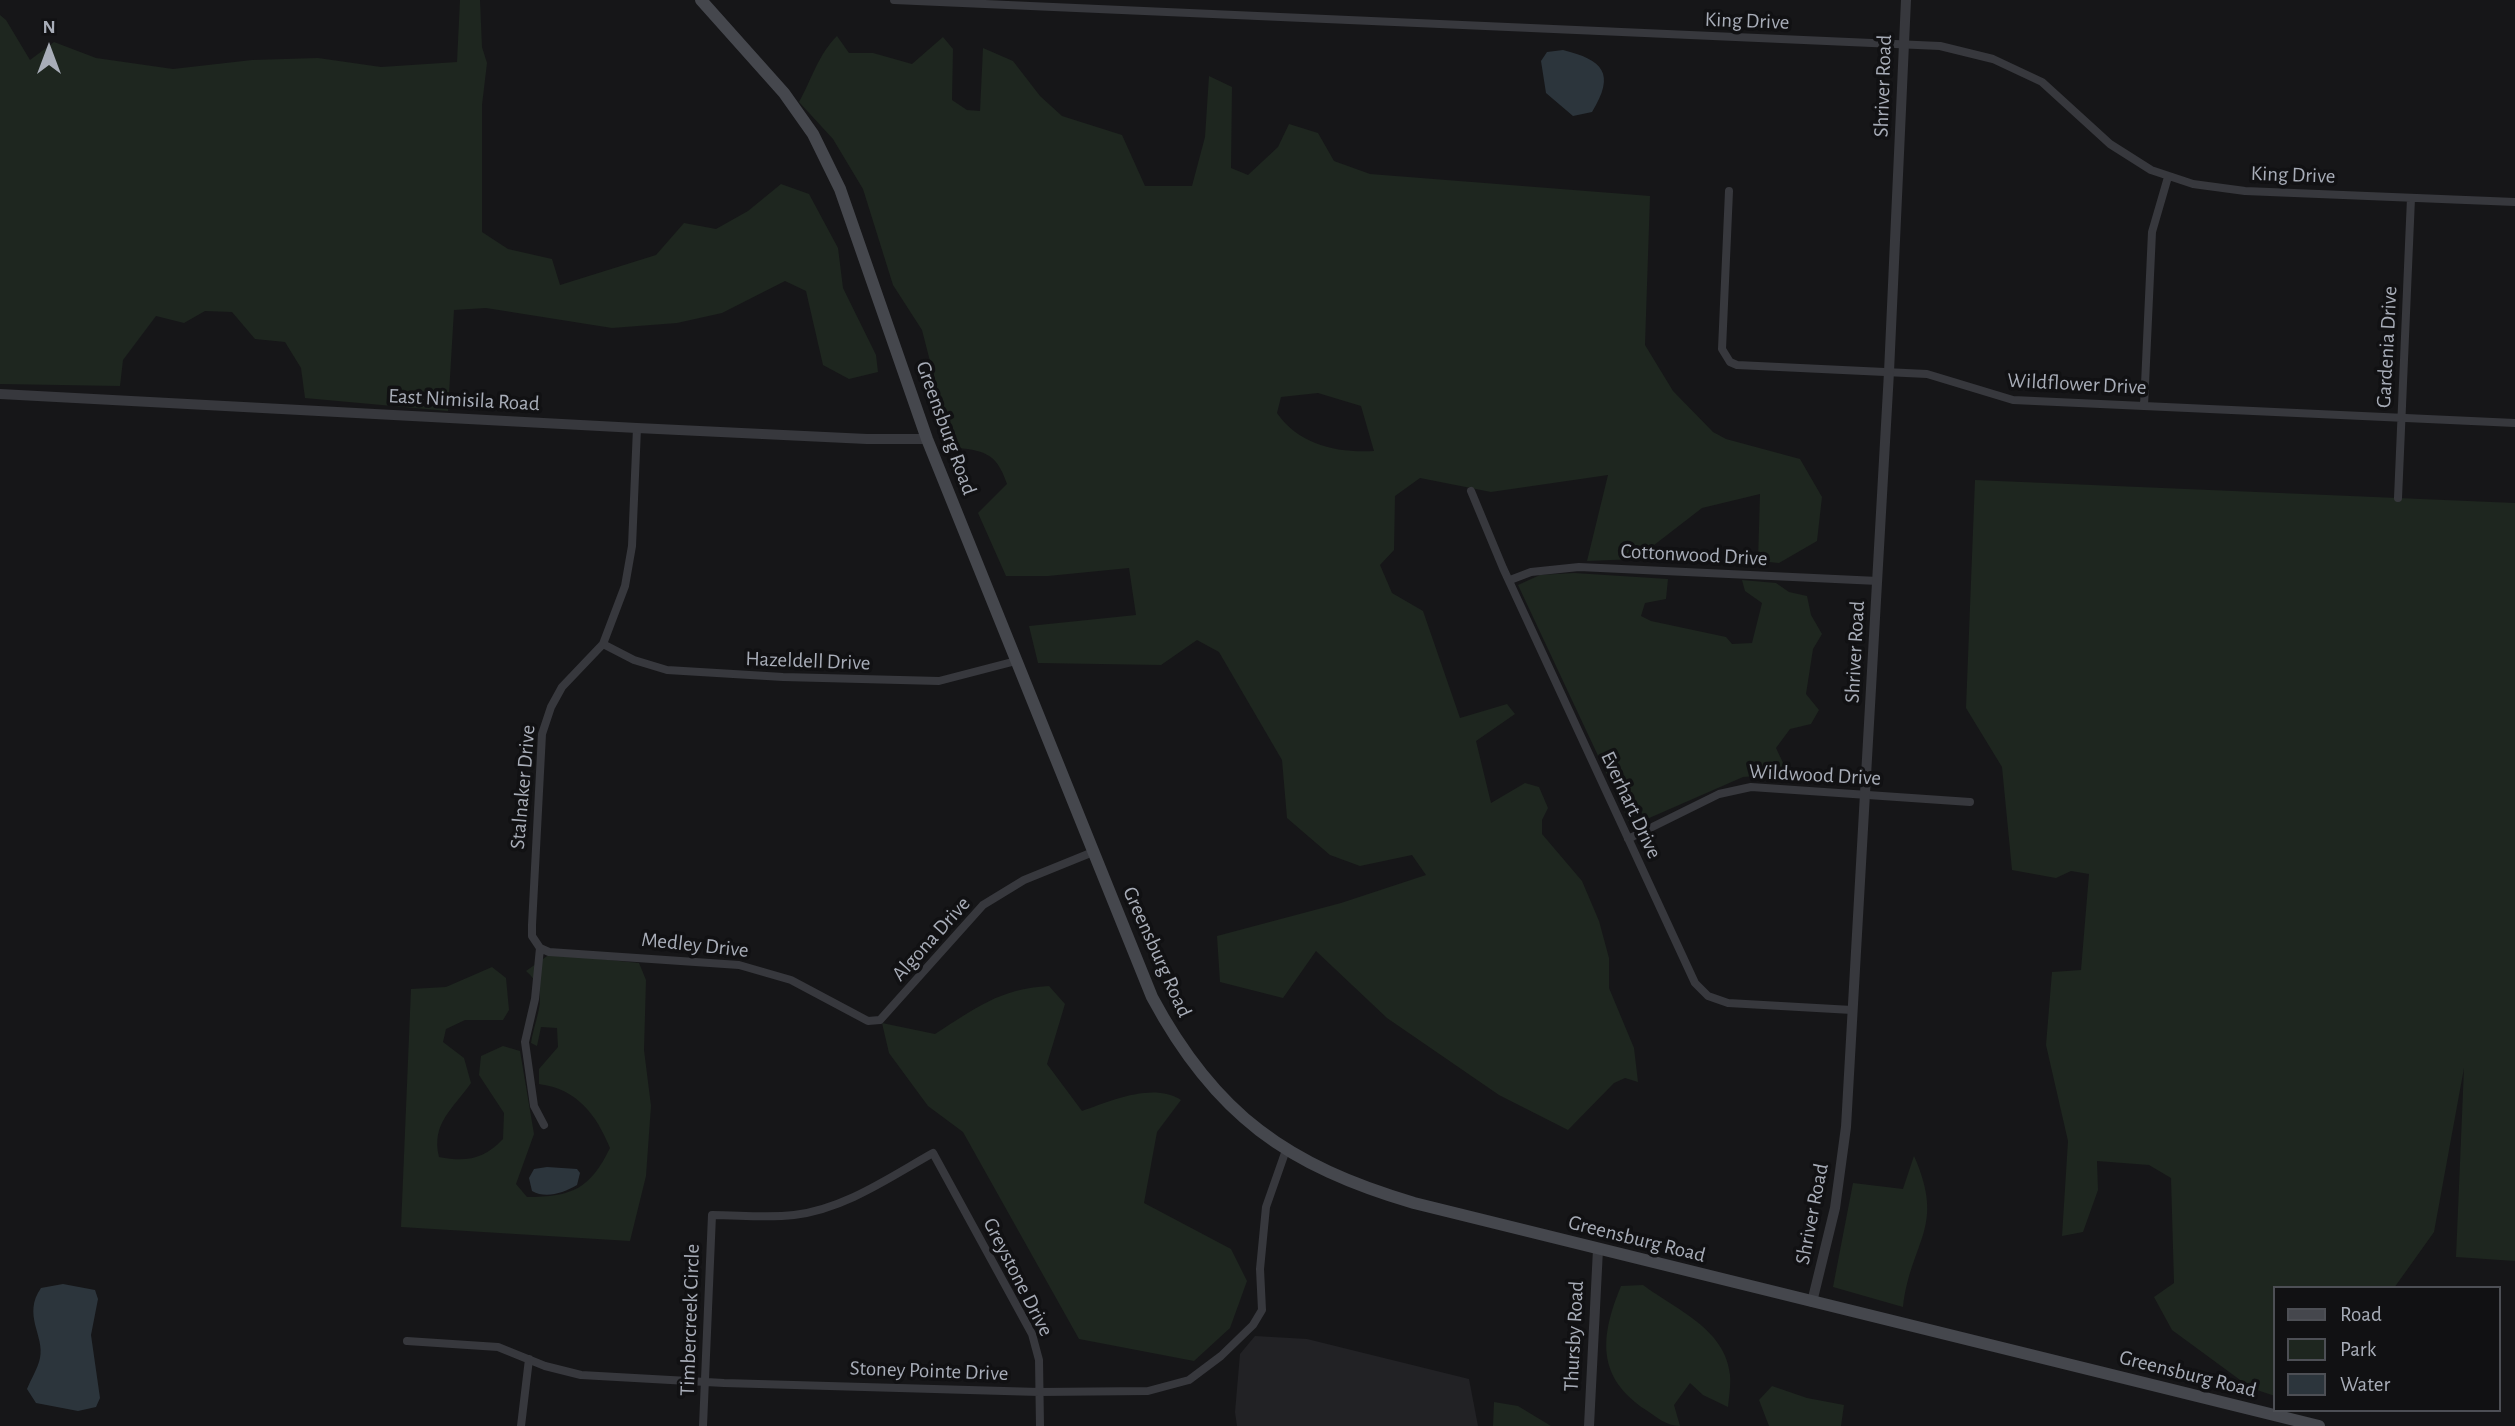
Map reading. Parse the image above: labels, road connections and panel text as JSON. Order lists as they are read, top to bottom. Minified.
{"streets":{"main road":["Greensburg Road"],"street":["King Drive","Shriver Road","Gardenia Drive","Wildflower Drive","East Nimisila Road","Cottonwood Drive","Hazeldell Drive","Wildwood Drive","Stalnaker Drive","Everhart Drive","Algona Drive","Medley Drive","Greystone Drive","Timbercreek Circle","Thursby Road","Stoney Pointe Drive"]},"crossings":[["King Drive","Shriver Road"],["King Drive","Gardenia Drive"],["Shriver Road","Wildflower Drive"],["Shriver Road","Greensburg Road"],["Shriver Road","Cottonwood Drive"],["Shriver Road","Wildwood Drive"],["Shriver Road","Everhart Drive"],["Gardenia Drive","Wildflower Drive"],["East Nimisila Road","Greensburg Road"],["East Nimisila Road","Stalnaker Drive"],["Greensburg Road","Hazeldell Drive"],["Greensburg Road","Algona Drive"],["Greensburg Road","Thursby Road"],["Greensburg Road","Stoney Pointe Drive"],["Cottonwood Drive","Everhart Drive"],["Hazeldell Drive","Stalnaker Drive"],["Wildwood Drive","Everhart Drive"],["Stalnaker Drive","Medley Drive"],["Algona Drive","Medley Drive"],["Greystone Drive","Timbercreek Circle"],["Greystone Drive","Stoney Pointe Drive"],["Timbercreek Circle","Stoney Pointe Drive"]],"legend":["Road","Park","Water"],"north":"top"}
